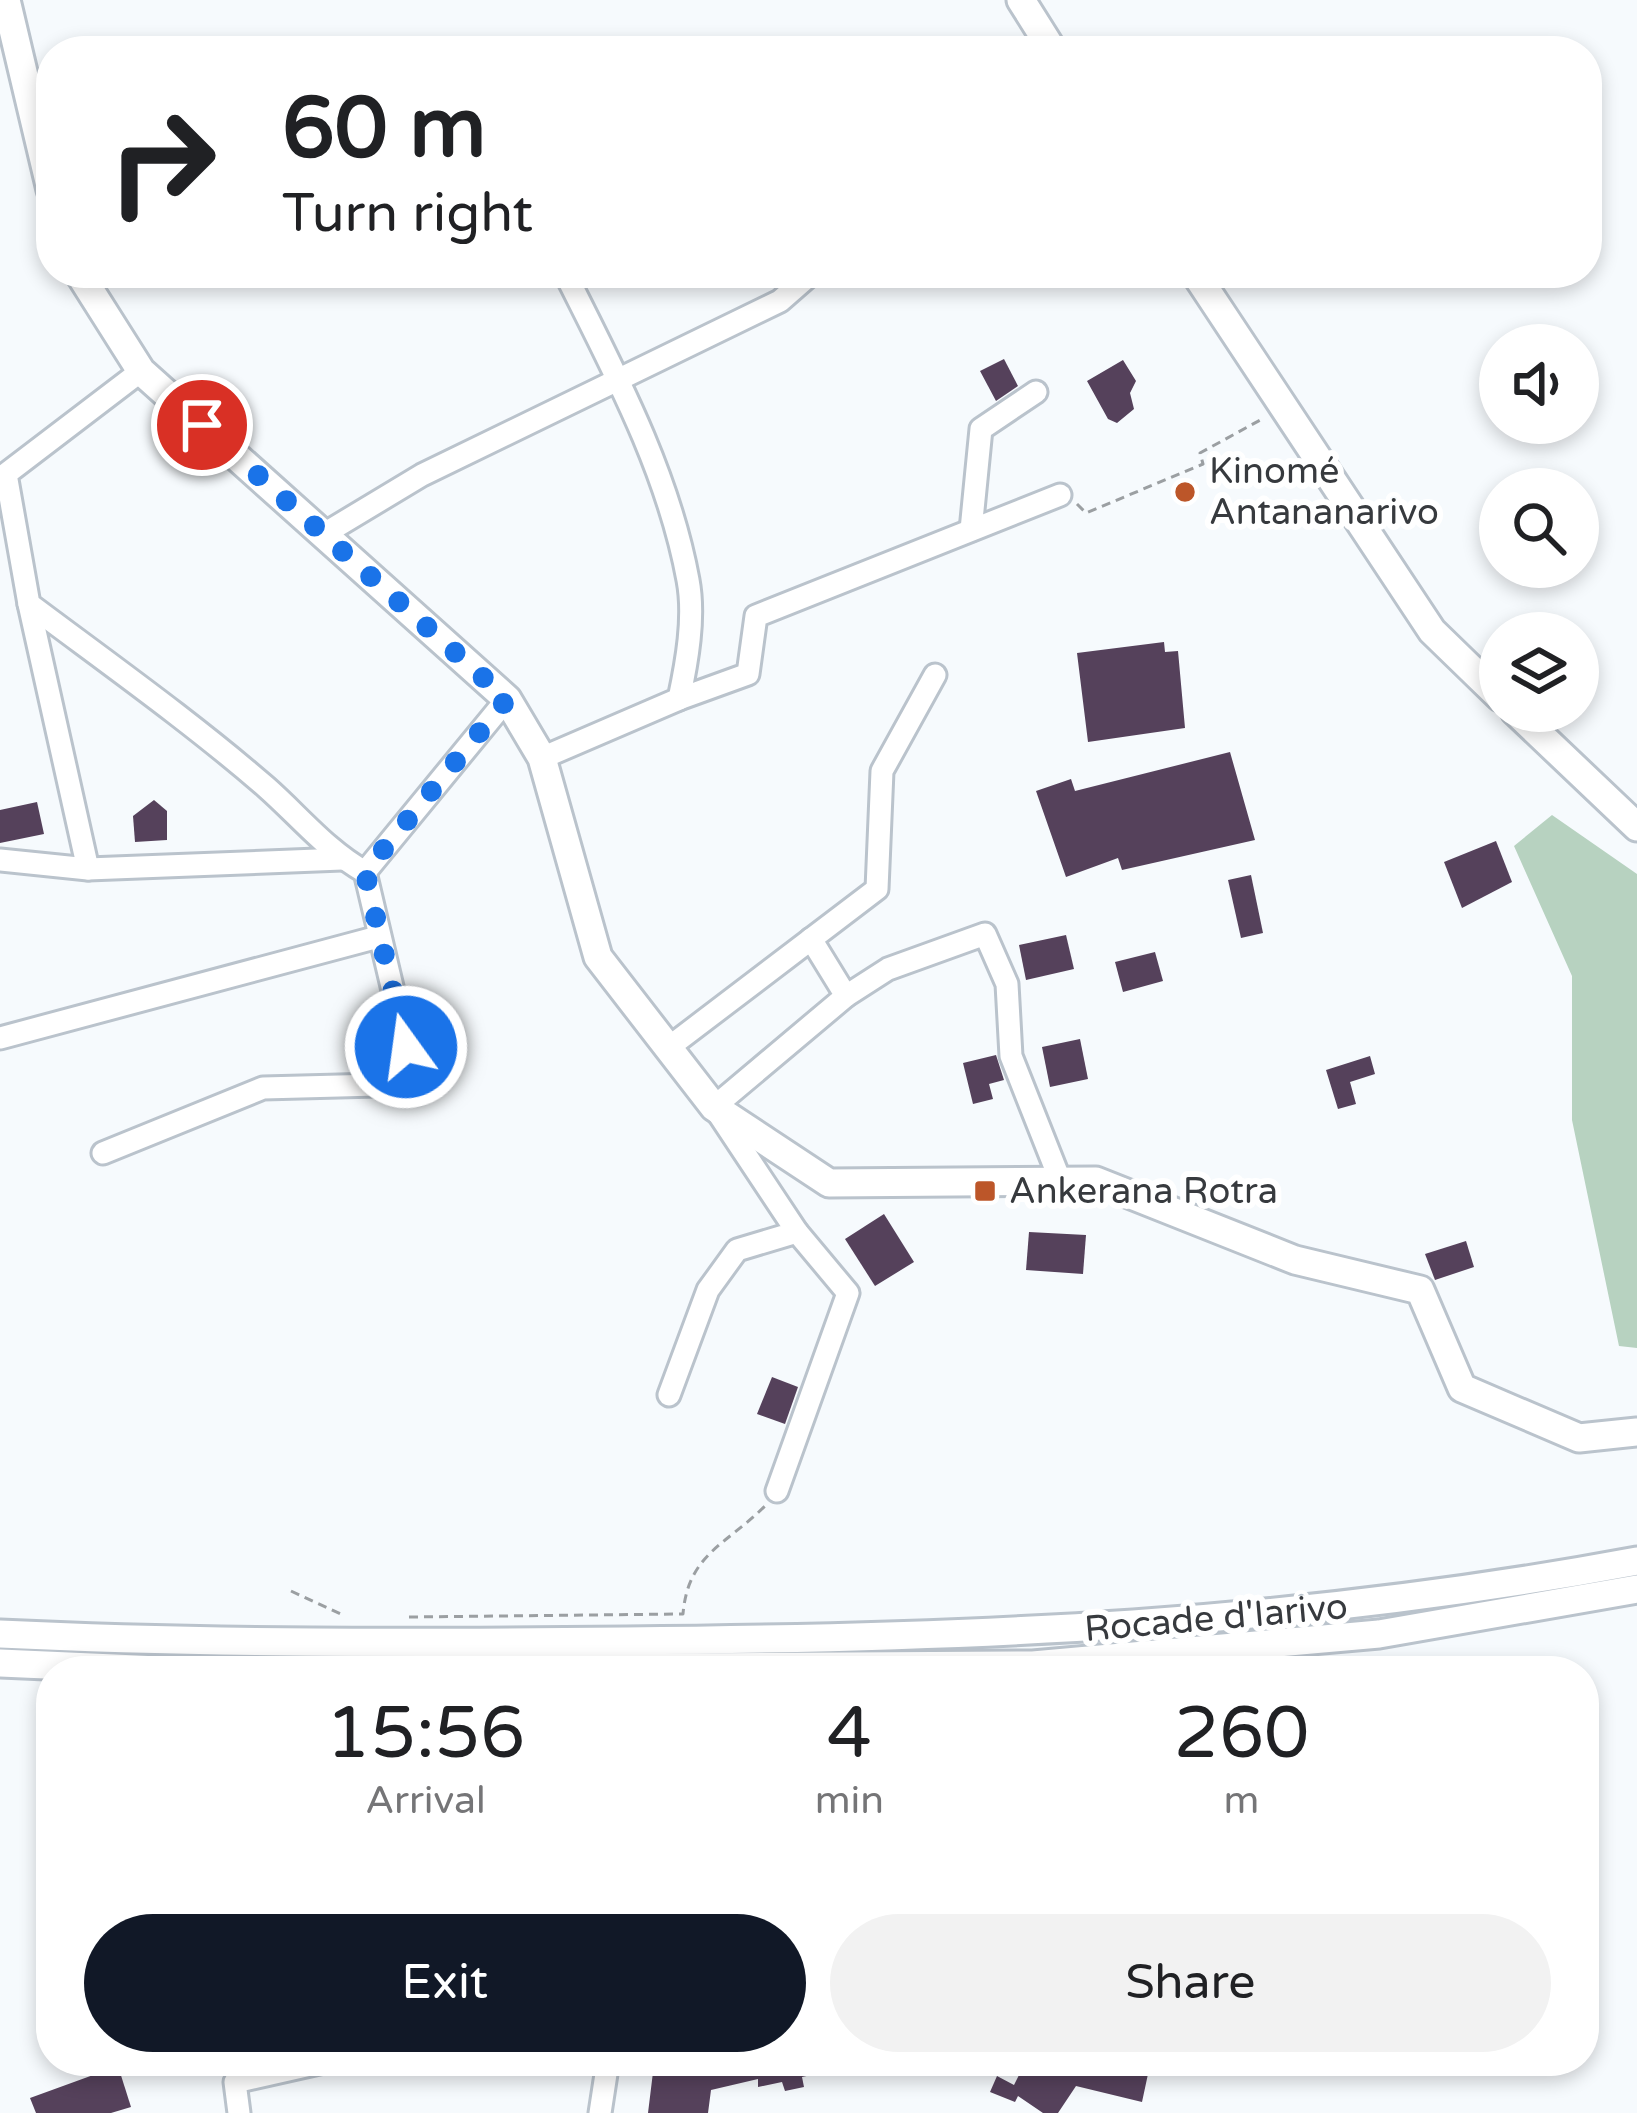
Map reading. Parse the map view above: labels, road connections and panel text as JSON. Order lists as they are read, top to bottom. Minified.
{"streets":{"main road":["Rocade d'Iarivo"]},"places":{"other":["Kinomé Antananarivo"],"transit":["Ankerana Rotra"]},"page":{"turn":["60 m","Turn right"],"eta":["15:56","Arrival","4","min","260","m"],"buttons":["Exit","Share"]}}
